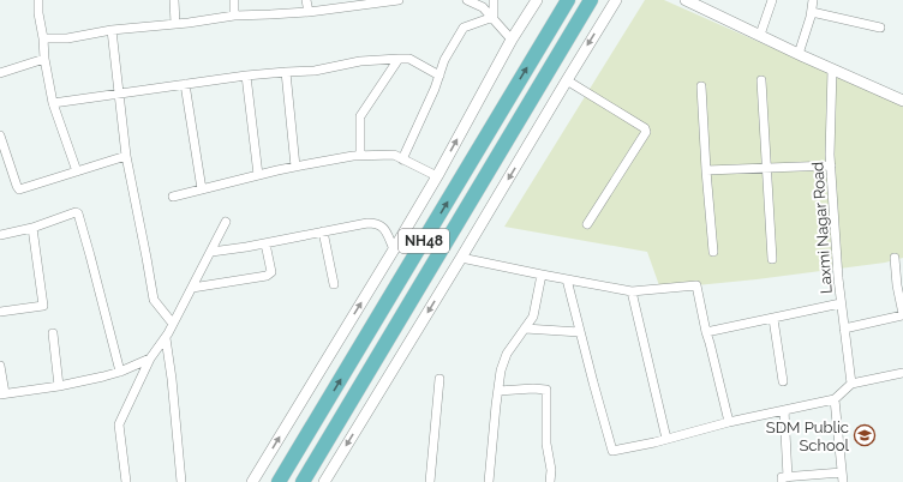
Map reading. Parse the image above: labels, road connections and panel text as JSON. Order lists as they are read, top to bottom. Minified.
{"streets":{"highway":["NH48"],"street":["Laxmi Nagar Road"]},"places":{"school or university":["SDM Public School"]}}
